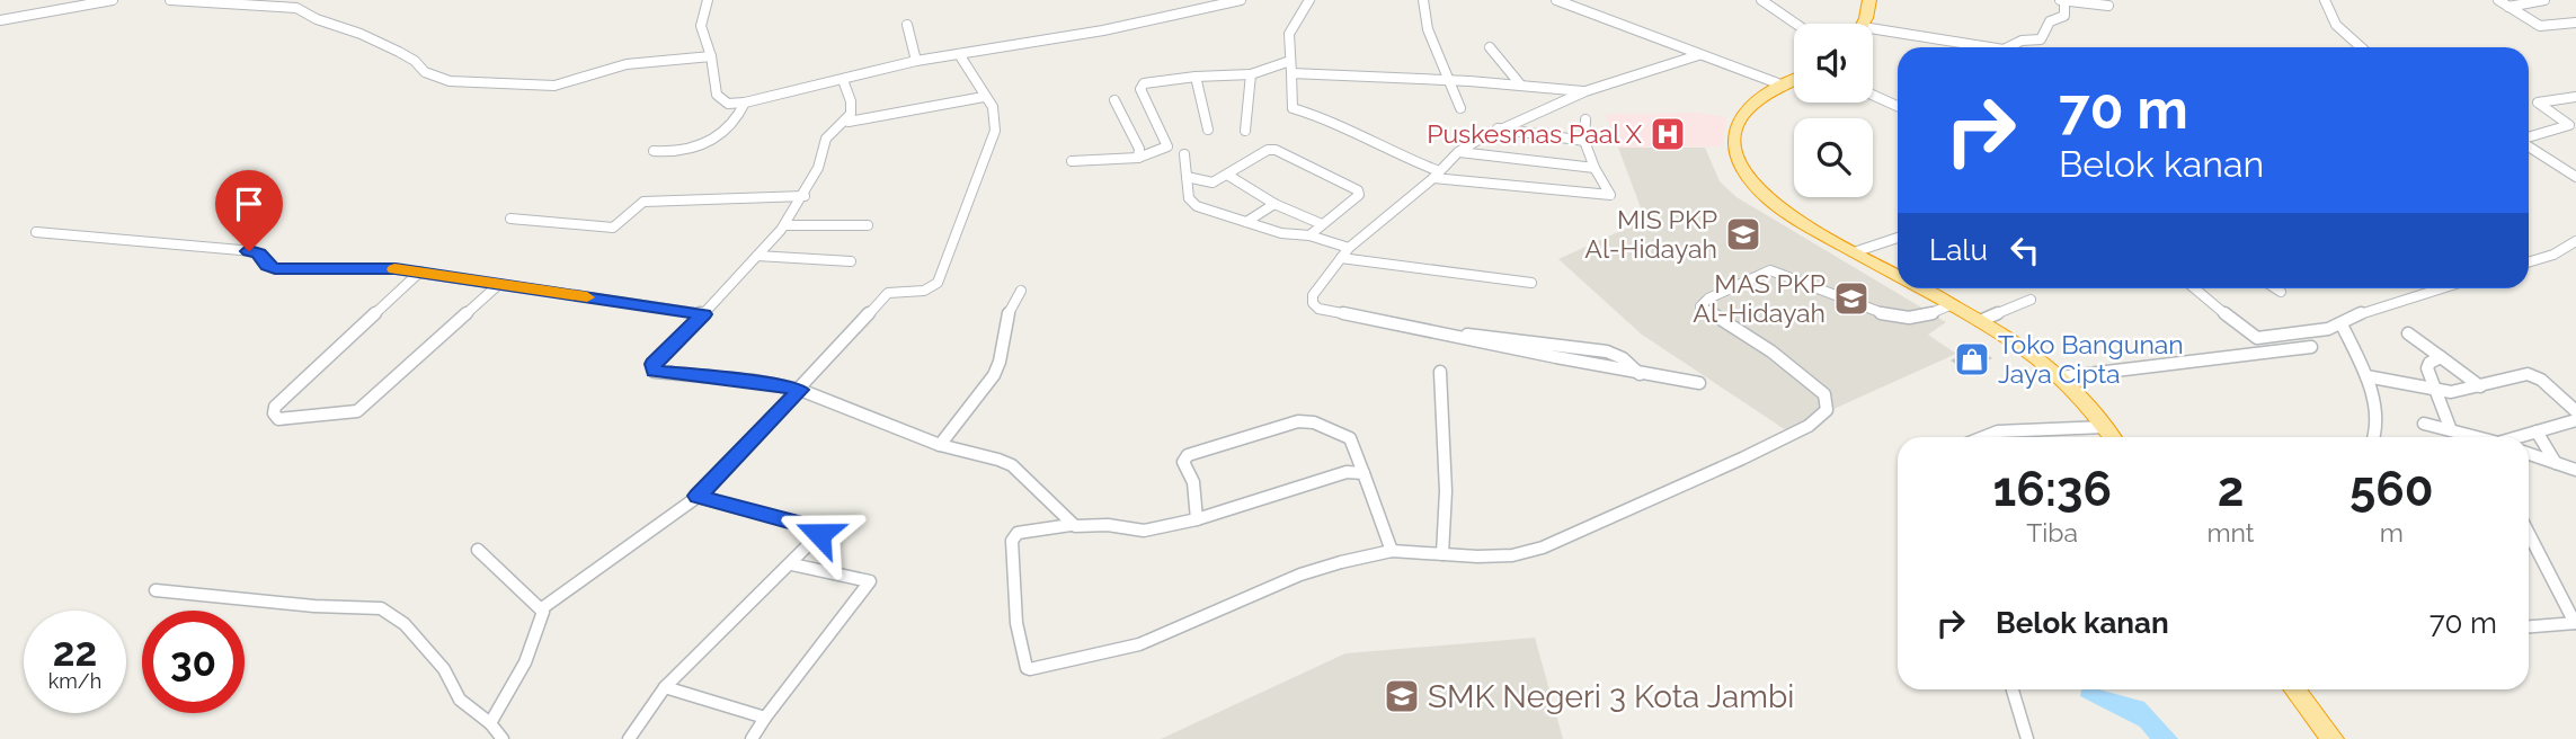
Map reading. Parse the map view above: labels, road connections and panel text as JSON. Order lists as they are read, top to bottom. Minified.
{"places":{"hospital":["Puskesmas Paal X"],"school or university":["MIS PKP Al-Hidayah","MAS PKP Al-Hidayah","SMK Negeri 3 Kota Jambi"],"shop":["Toko Bangunan Jaya Cipta"]},"page":{"turn":["70 m","Belok kanan"],"then":"Lalu","eta":["16:36","Tiba","2","mnt","560","m"],"list":[{"name":"Belok kanan","value":"70 m"}],"speed":"22 km/h","limit":"30"}}
